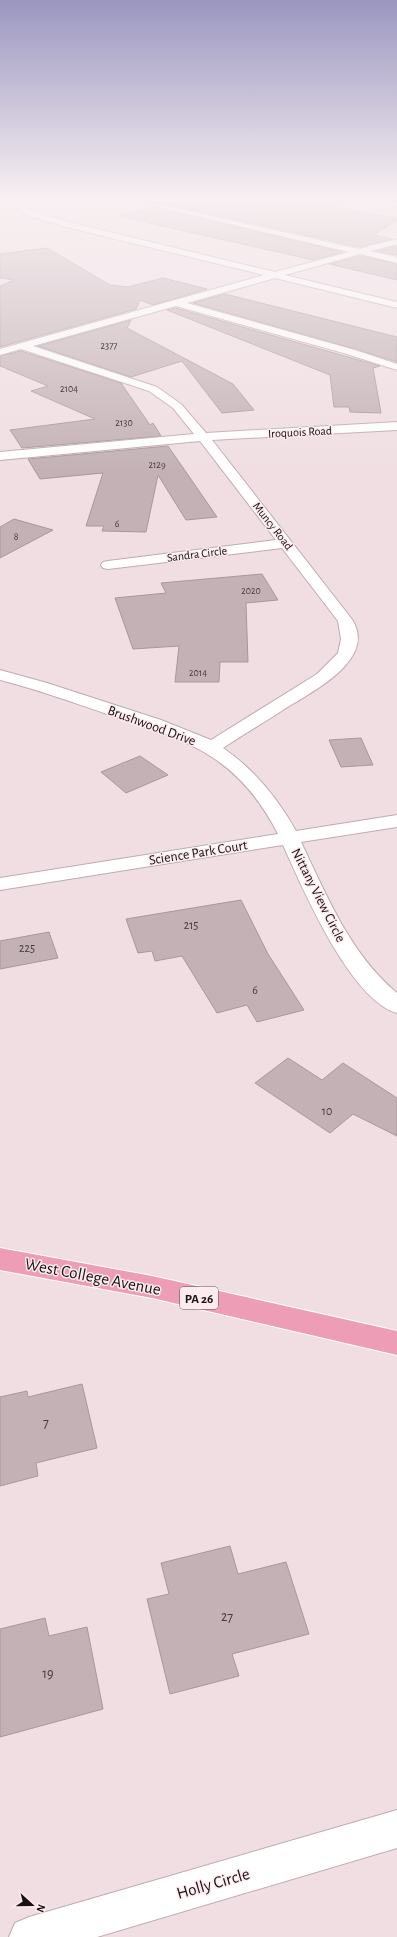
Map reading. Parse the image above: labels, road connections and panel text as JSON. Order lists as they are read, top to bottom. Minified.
{"streets":{"main road":["West College Avenue","PA 26"],"street":["Iroquois Road","Muncy Road","Sandra Circle","Brushwood Drive","Science Park Court","Nittany View Circle","Holly Circle"]},"crossings":[["Iroquois Road","Muncy Road"],["Muncy Road","Sandra Circle"],["Muncy Road","Brushwood Drive"],["Brushwood Drive","Science Park Court"],["Brushwood Drive","Nittany View Circle"],["Science Park Court","Nittany View Circle"]],"house_numbers":["2377","2104","2130","2129","6","8","2020","2014","215","225","6","10","7","27","19"],"north":"right"}
